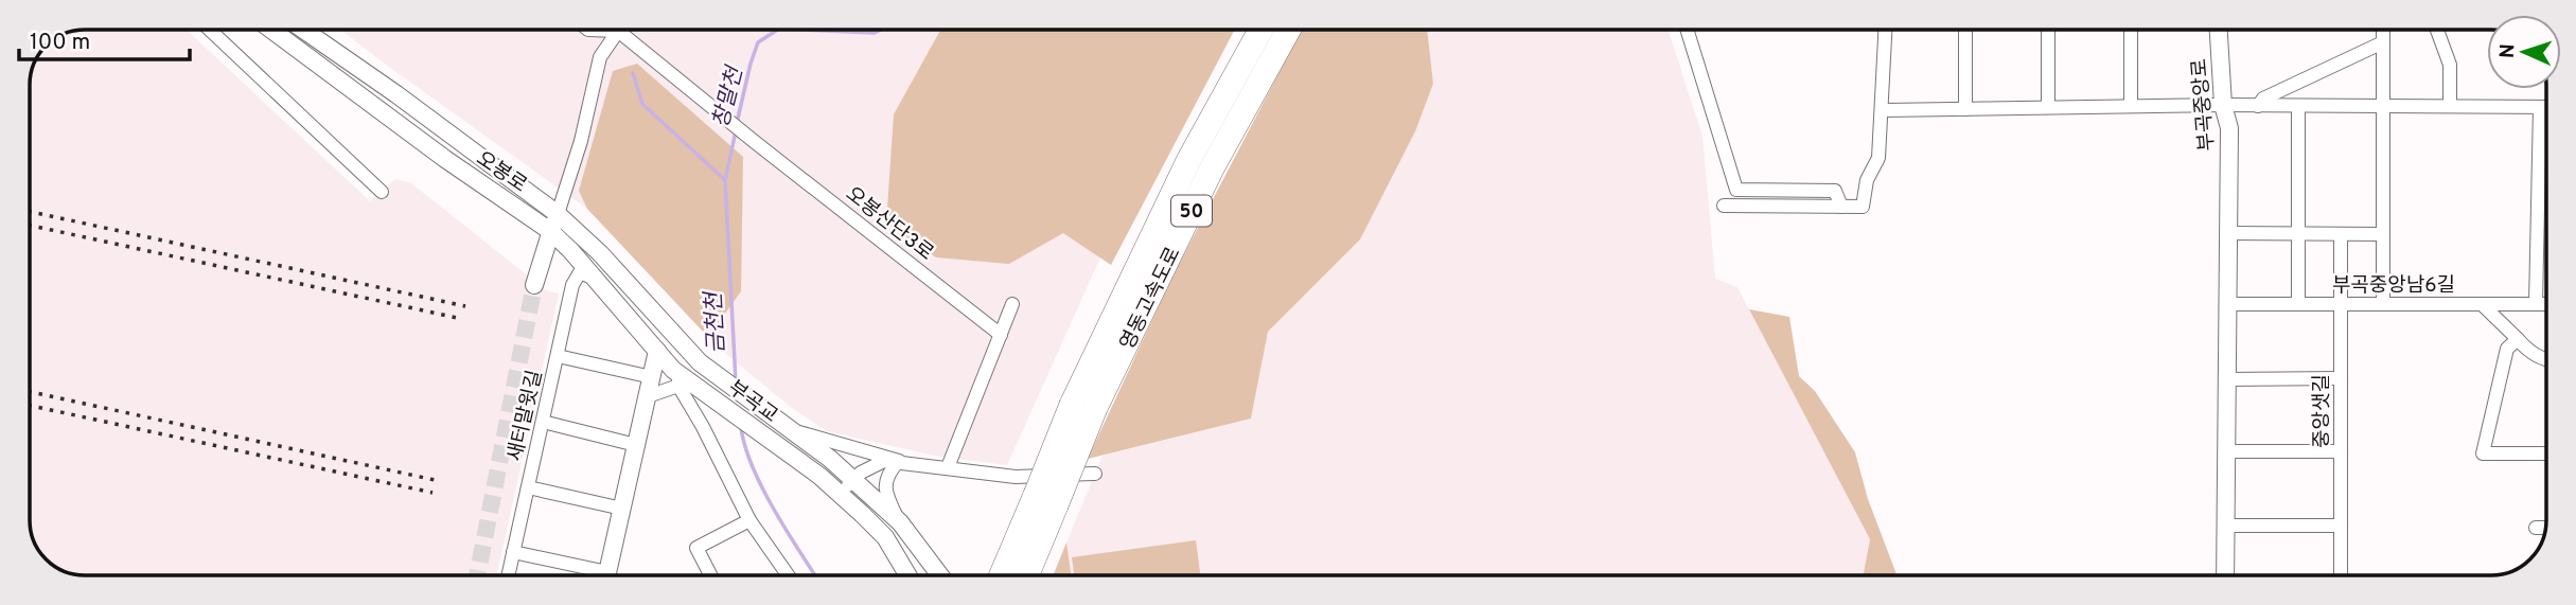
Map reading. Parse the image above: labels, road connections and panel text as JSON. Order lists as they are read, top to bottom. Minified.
{"streets":{"highway":["50","영동고속도로"],"street":["부곡중앙로","오봉로","오봉산단3로","부곡중앙남6길","부곡교","중앙샛길","새터말윗길"]},"crossings":[["부곡중앙로","부곡중앙남6길"],["오봉로","부곡교"],["오봉로","새터말윗길"],["부곡중앙남6길","중앙샛길"]],"water":["창말천","금천천"],"scale_bar":"100 m","north":"left"}
